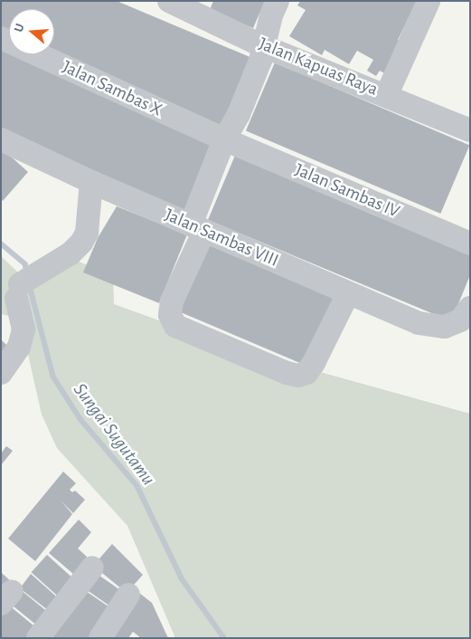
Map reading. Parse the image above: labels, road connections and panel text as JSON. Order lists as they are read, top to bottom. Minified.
{"streets":{"street":["Jalan Kapuas Raya","Jalan Sambas X","Jalan Sambas IV","Jalan Sambas VIII"]},"crossings":[["Jalan Sambas X","Jalan Sambas IV"]],"water":["Sungai Sugutamu"],"north":"left"}
